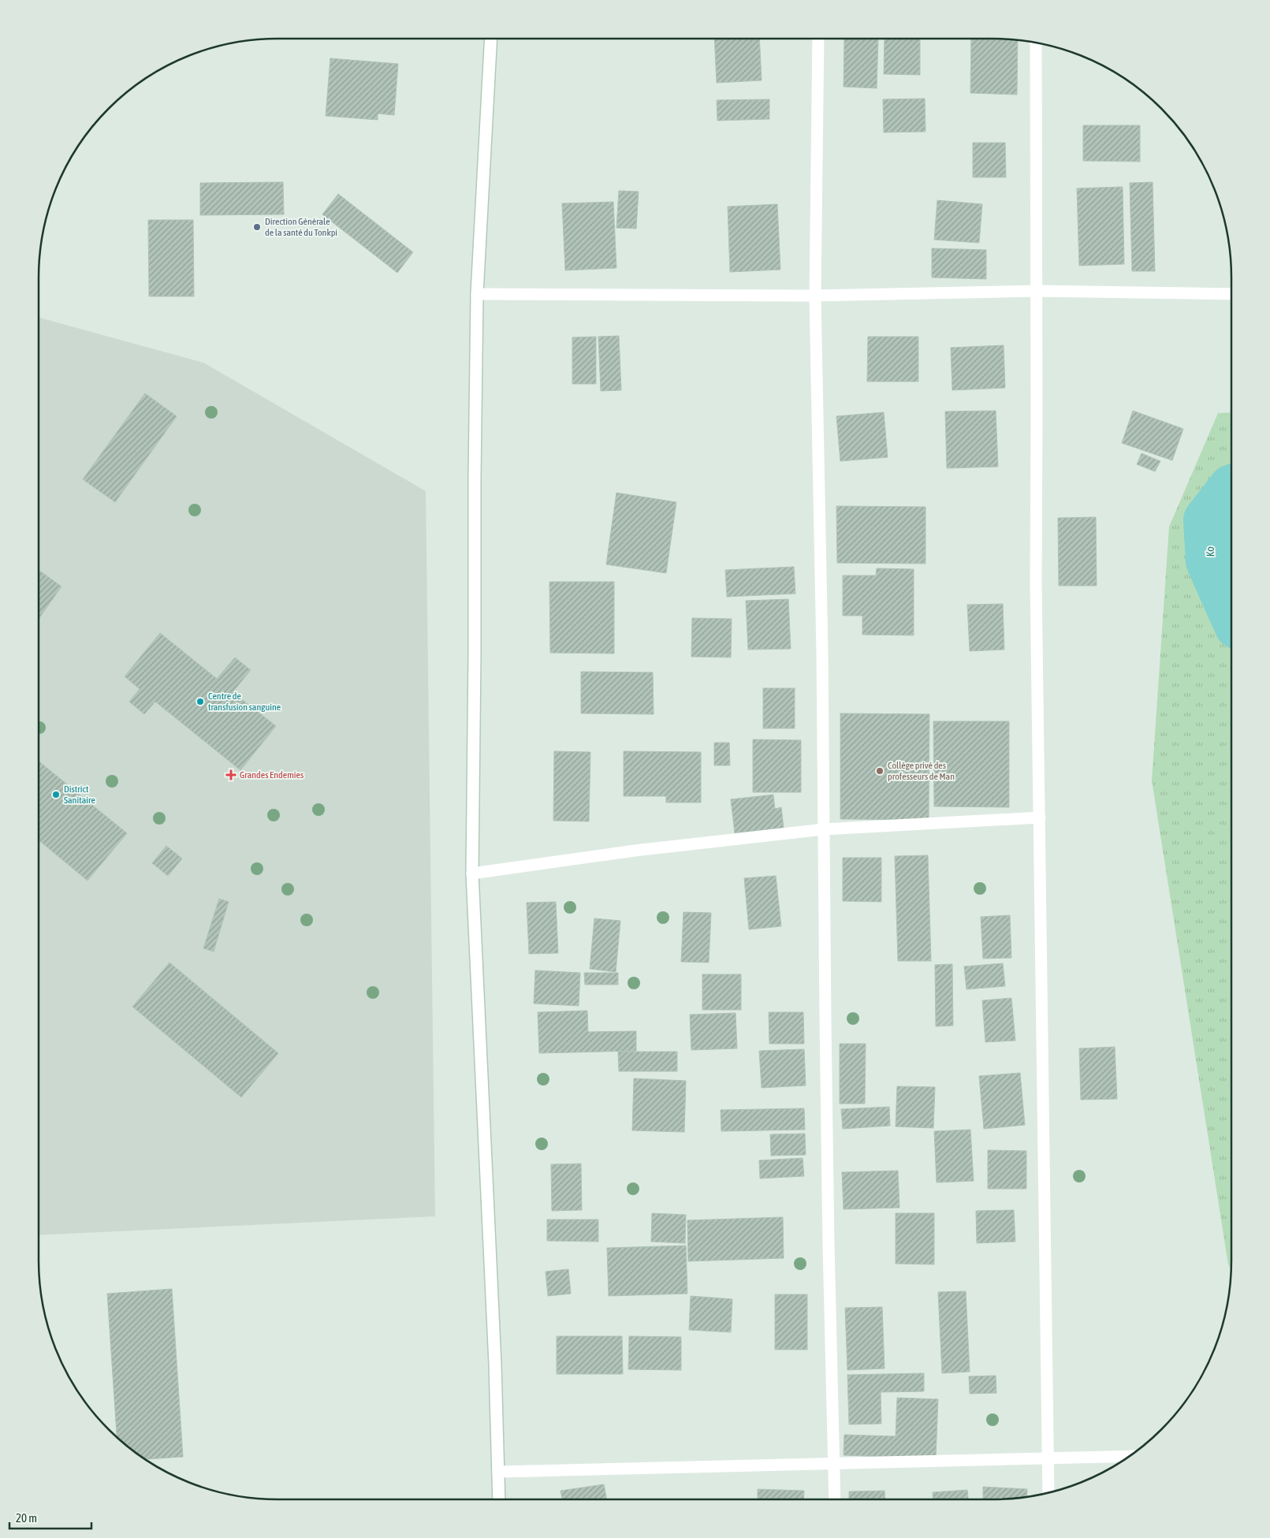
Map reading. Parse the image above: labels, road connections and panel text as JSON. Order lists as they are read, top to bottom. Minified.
{"water":["Ko"],"places":{"other":["Direction Générale de la santé du Tonkpi","Centre de transfusion sanguine","Collège privé des professeurs de Man","District Sanitaire"],"health":["Grandes Endemies"]},"scale_bar":"20 m"}
